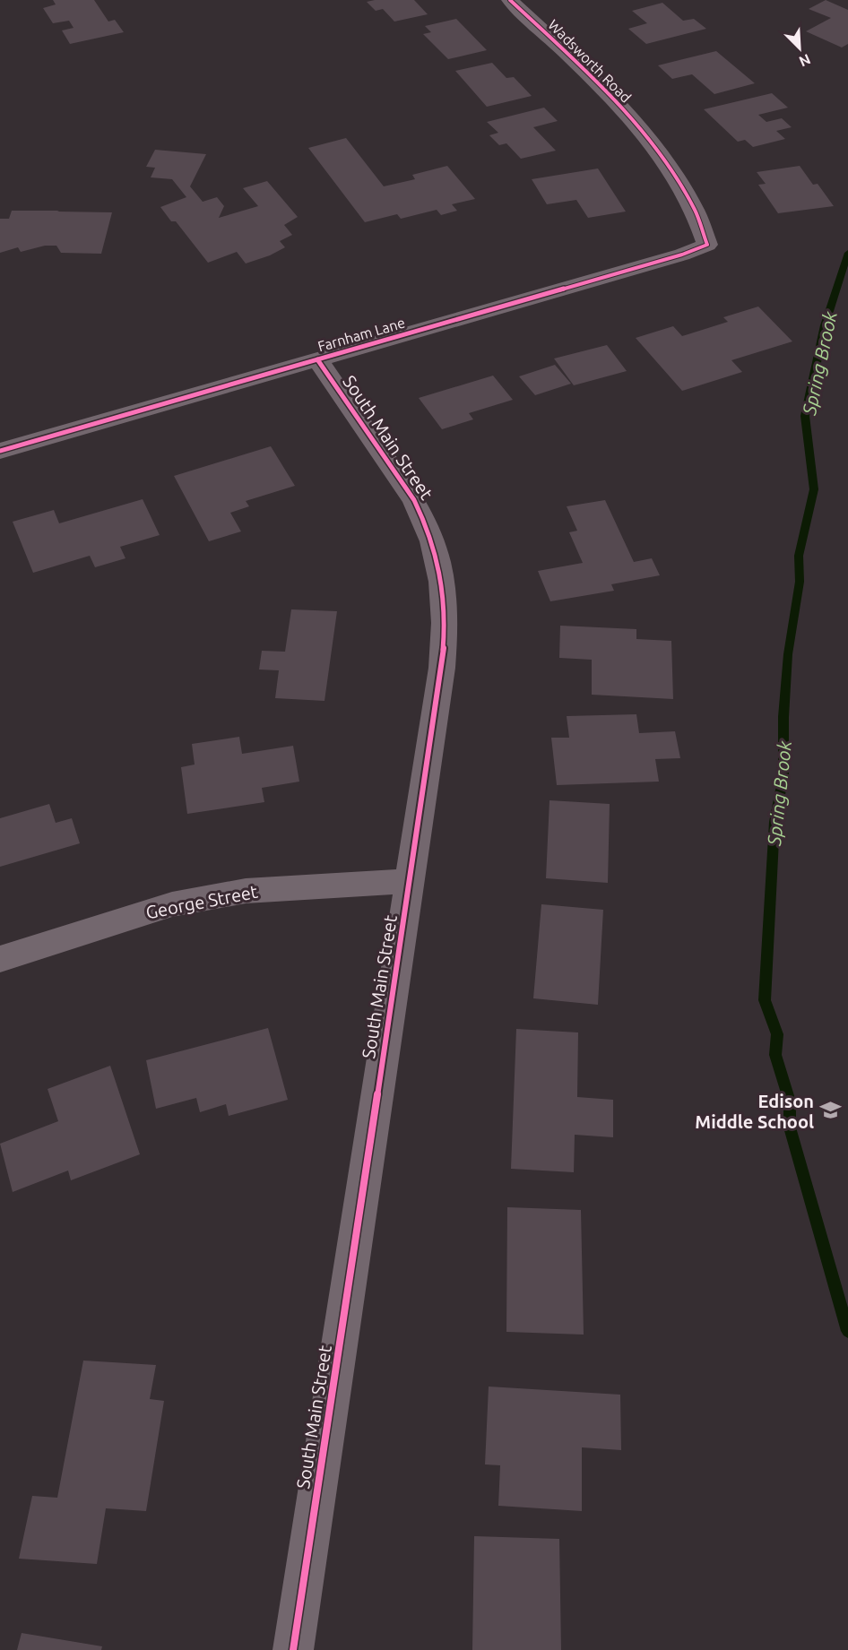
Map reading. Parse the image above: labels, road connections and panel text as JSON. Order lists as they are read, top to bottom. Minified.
{"streets":{"street":["Wadsworth Road","Farnham Lane","South Main Street","George Street"]},"crossings":[["Wadsworth Road","Farnham Lane"],["Farnham Lane","South Main Street"],["South Main Street","George Street"]],"water":["Spring Brook"],"places":{"school or university":["Edison Middle School"]},"north":"bottom right"}
